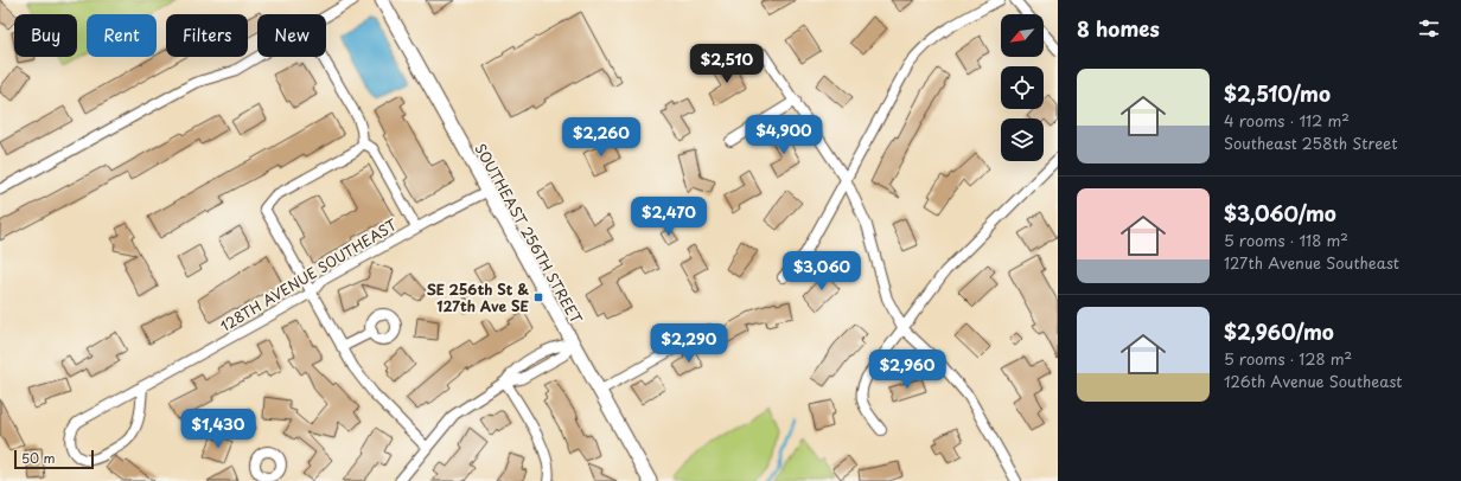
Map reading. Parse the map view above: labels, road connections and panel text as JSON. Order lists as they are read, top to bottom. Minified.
{"streets":{"main road":["SOUTHEAST 256TH STREET"],"street":["128TH AVENUE SOUTHEAST"]},"crossings":[["SOUTHEAST 256TH STREET","128TH AVENUE SOUTHEAST"]],"places":{"transit":["SE 256th St & 127th Ave SE"]},"scale_bar":"50 m","north":"bottom left","page":{"heading":"8 homes","chip":["Buy","Rent","Filters","New"],"price":["$2,510","$4,900","$2,260","$2,470","$3,060","$2,290","$2,960","$1,430"],"list":[{"name":"$2,510/mo","note":"4 rooms · 112 m² · Southeast 258th Street"},{"name":"$3,060/mo","note":"5 rooms · 118 m² · 127th Avenue Southeast"},{"name":"$2,960/mo","note":"5 rooms · 128 m² · 126th Avenue Southeast"}],"scale":"50 m"}}
